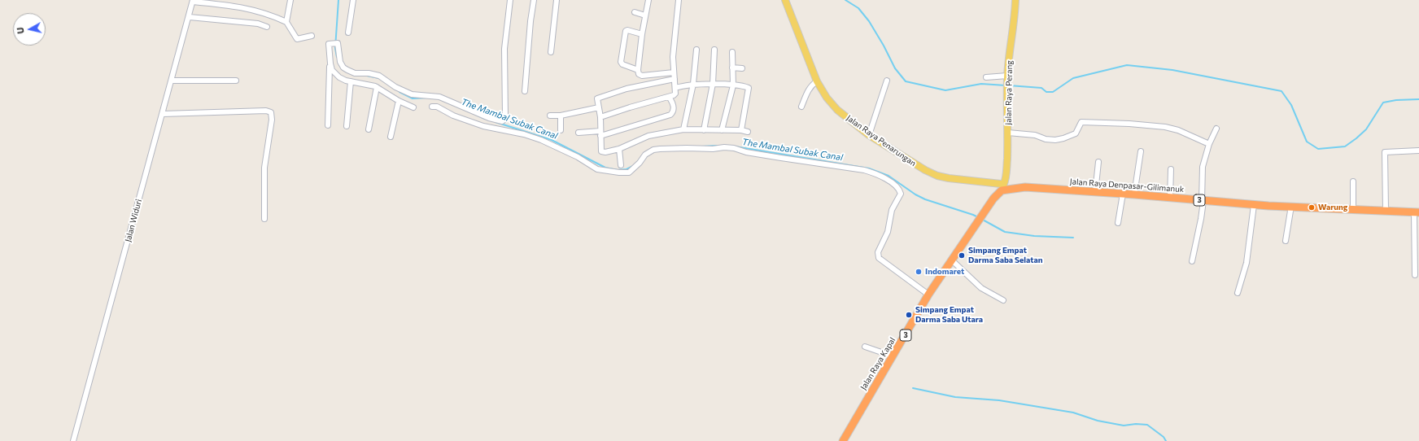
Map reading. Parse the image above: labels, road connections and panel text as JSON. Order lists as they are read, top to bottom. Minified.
{"streets":{"highway":["Jalan Raya Denpasar-Gilimanuk","3","Jalan Raya Kapal"],"main road":["Jalan Raya Perang","Jalan Raya Penarungan"],"street":["Jalan Widuri"]},"crossings":[["Jalan Raya Perang","Jalan Raya Penarungan"],["Jalan Raya Perang","Jalan Raya Denpasar-Gilimanuk"],["Jalan Raya Perang","Jalan Raya Kapal"],["Jalan Raya Penarungan","Jalan Raya Denpasar-Gilimanuk"],["Jalan Raya Penarungan","Jalan Raya Kapal"],["Jalan Raya Denpasar-Gilimanuk","Jalan Raya Kapal"]],"water":["The Mambal Subak Canal"],"places":["Warung","Simpang Empat Darma Saba Selatan","Indomaret","Simpang Empat Darma Saba Utara"],"north":"left"}
